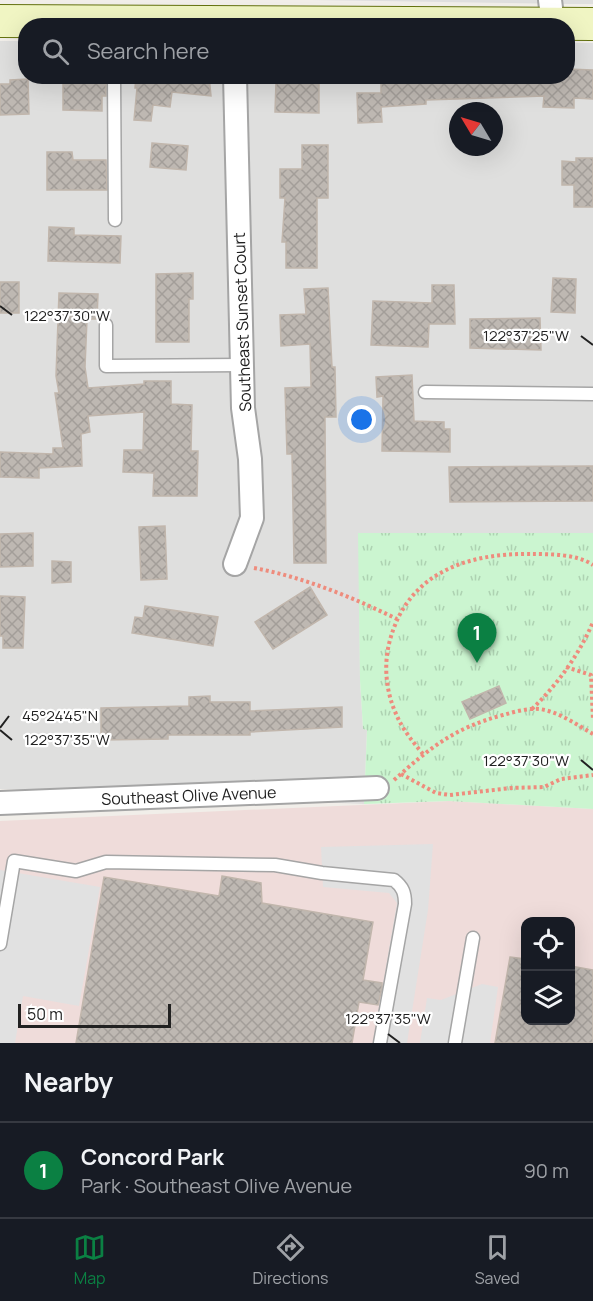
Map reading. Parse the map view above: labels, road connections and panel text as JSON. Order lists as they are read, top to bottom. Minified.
{"streets":{"street":["Southeast Sunset Court","Southeast Olive Avenue"]},"scale_bar":"50 m","north":"top left","page":{"search":"Search here","pins":"1","scale":"50 m","heading":"Nearby","list":[{"mark":"1","name":"Concord Park","note":"Park · Southeast Olive Avenue","value":"90 m"}],"nav":["Map","Directions","Saved"]},"coordinates":["122°37'30\"W","122°37'25\"W","45°24'45\"N","122°37'35\"W"]}
